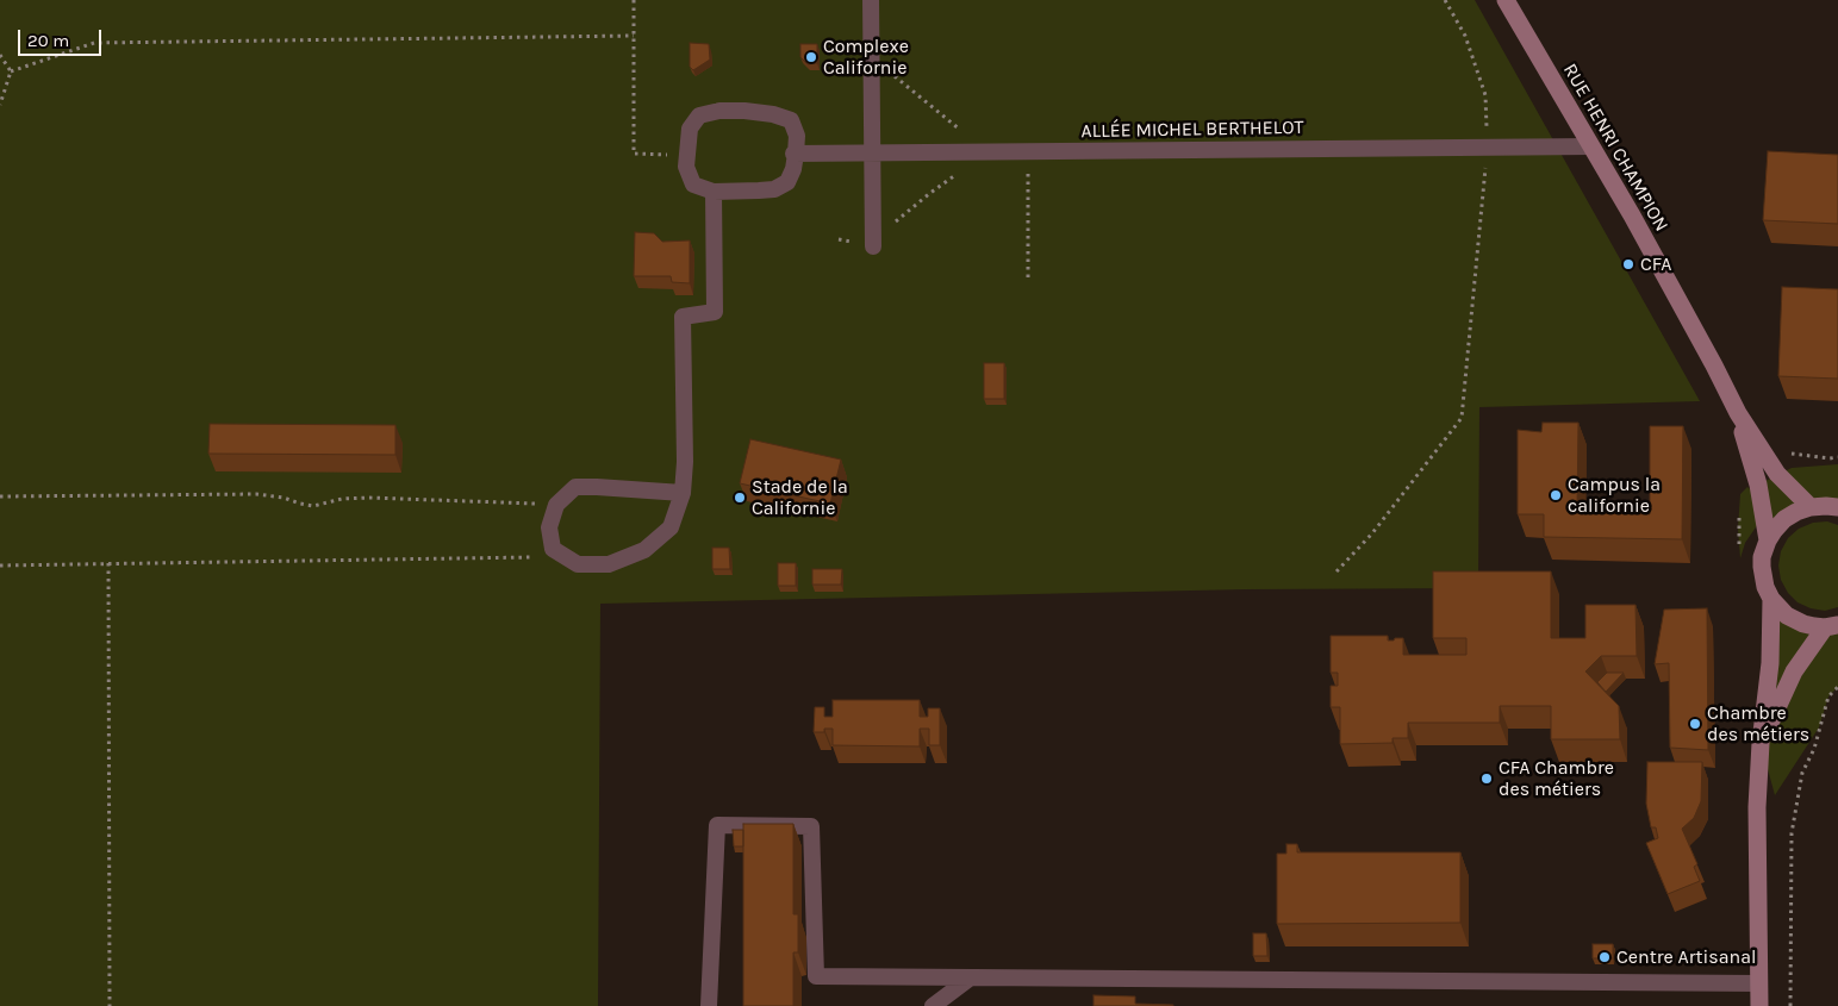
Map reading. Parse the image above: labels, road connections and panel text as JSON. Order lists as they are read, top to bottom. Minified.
{"streets":{"street":["RUE HENRI CHAMPION"],"lane":["ALLÉE MICHEL BERTHELOT"]},"crossings":[["ALLÉE MICHEL BERTHELOT","RUE HENRI CHAMPION"]],"places":["Complexe Californie","CFA","Campus la californie","Stade de la Californie","Chambre des métiers","CFA Chambre des métiers","Centre Artisanal"],"scale_bar":"20 m"}
